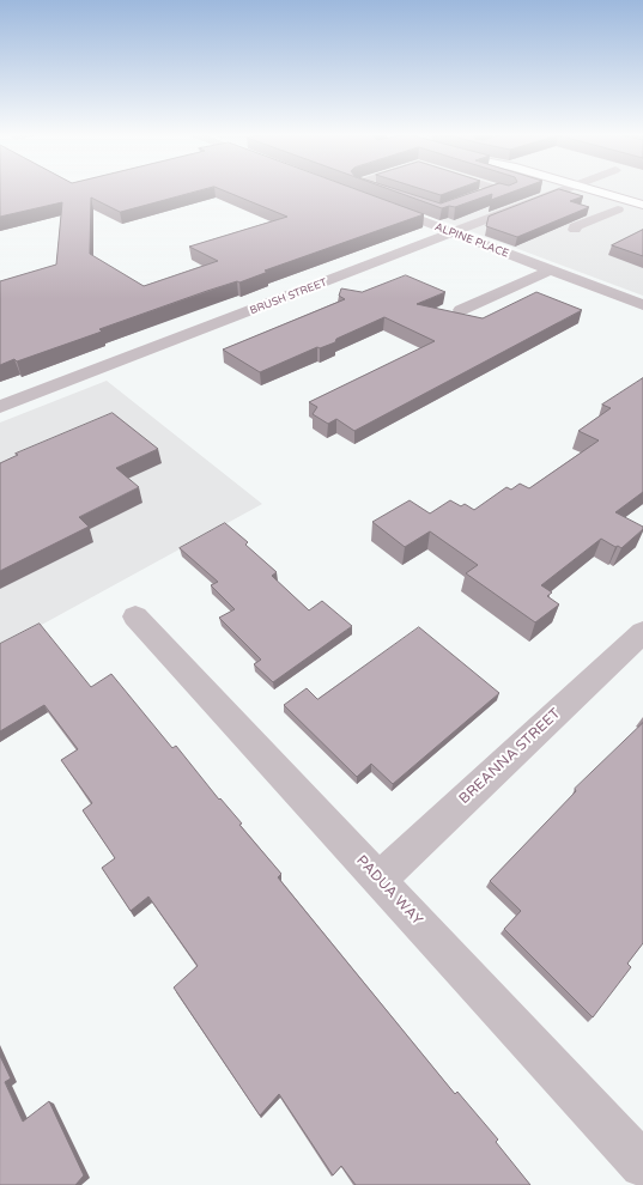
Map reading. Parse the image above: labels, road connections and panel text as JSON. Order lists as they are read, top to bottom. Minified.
{"streets":{"street":["ALPINE PLACE","BRUSH STREET","BREANNA STREET","PADUA WAY"]},"crossings":[["ALPINE PLACE","BRUSH STREET"],["BREANNA STREET","PADUA WAY"]]}
